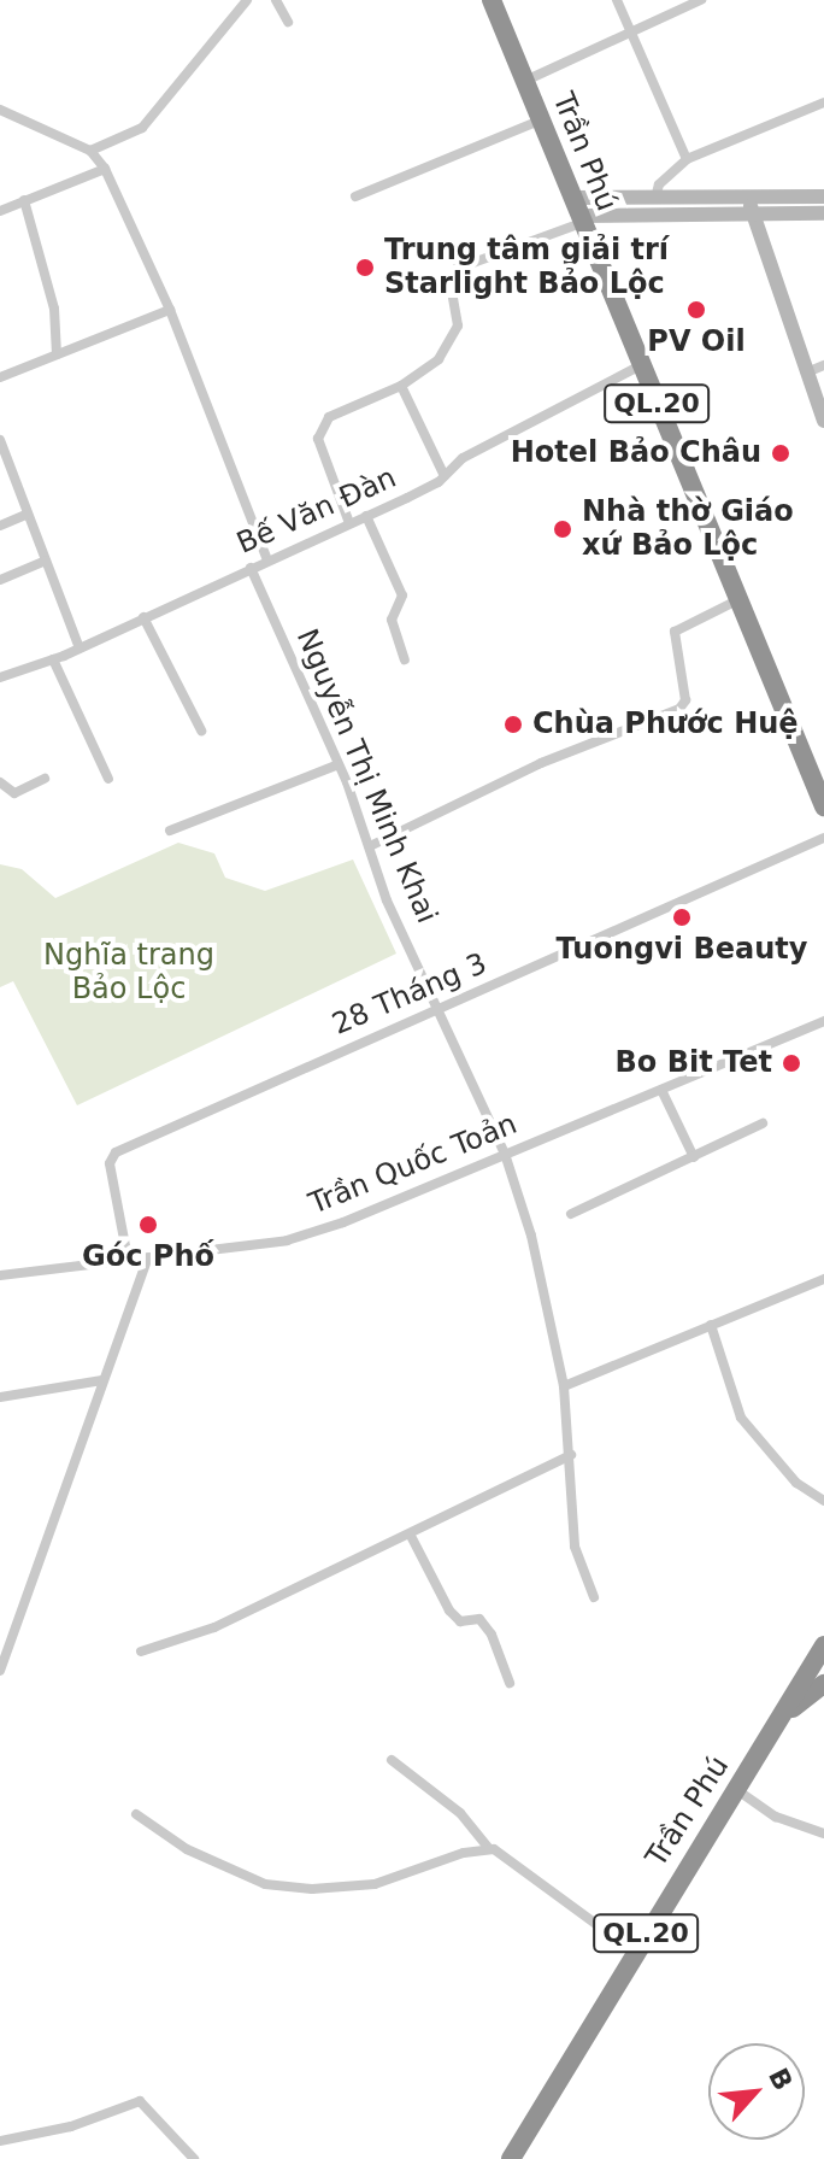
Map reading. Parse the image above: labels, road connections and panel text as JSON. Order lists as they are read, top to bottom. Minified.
{"streets":{"highway":["Trần Phú","QL.20"],"street":["Bế Văn Đàn","Nguyễn Thị Minh Khai","28 Tháng 3","Trần Quốc Toản"]},"crossings":[["Trần Phú","QL.20"],["Trần Phú","Bế Văn Đàn"],["Bế Văn Đàn","Nguyễn Thị Minh Khai"],["Nguyễn Thị Minh Khai","28 Tháng 3"],["Nguyễn Thị Minh Khai","Trần Quốc Toản"],["28 Tháng 3","Trần Quốc Toản"]],"parks":["Nghĩa trang Bảo Lộc"],"places":["Trung tâm giải trí Starlight Bảo Lộc","PV Oil","Hotel Bảo Châu","Nhà thờ Giáo xứ Bảo Lộc","Chùa Phước Huệ","Tuongvi Beauty","Bo Bit Tet","Góc Phố"],"north":"top right"}
